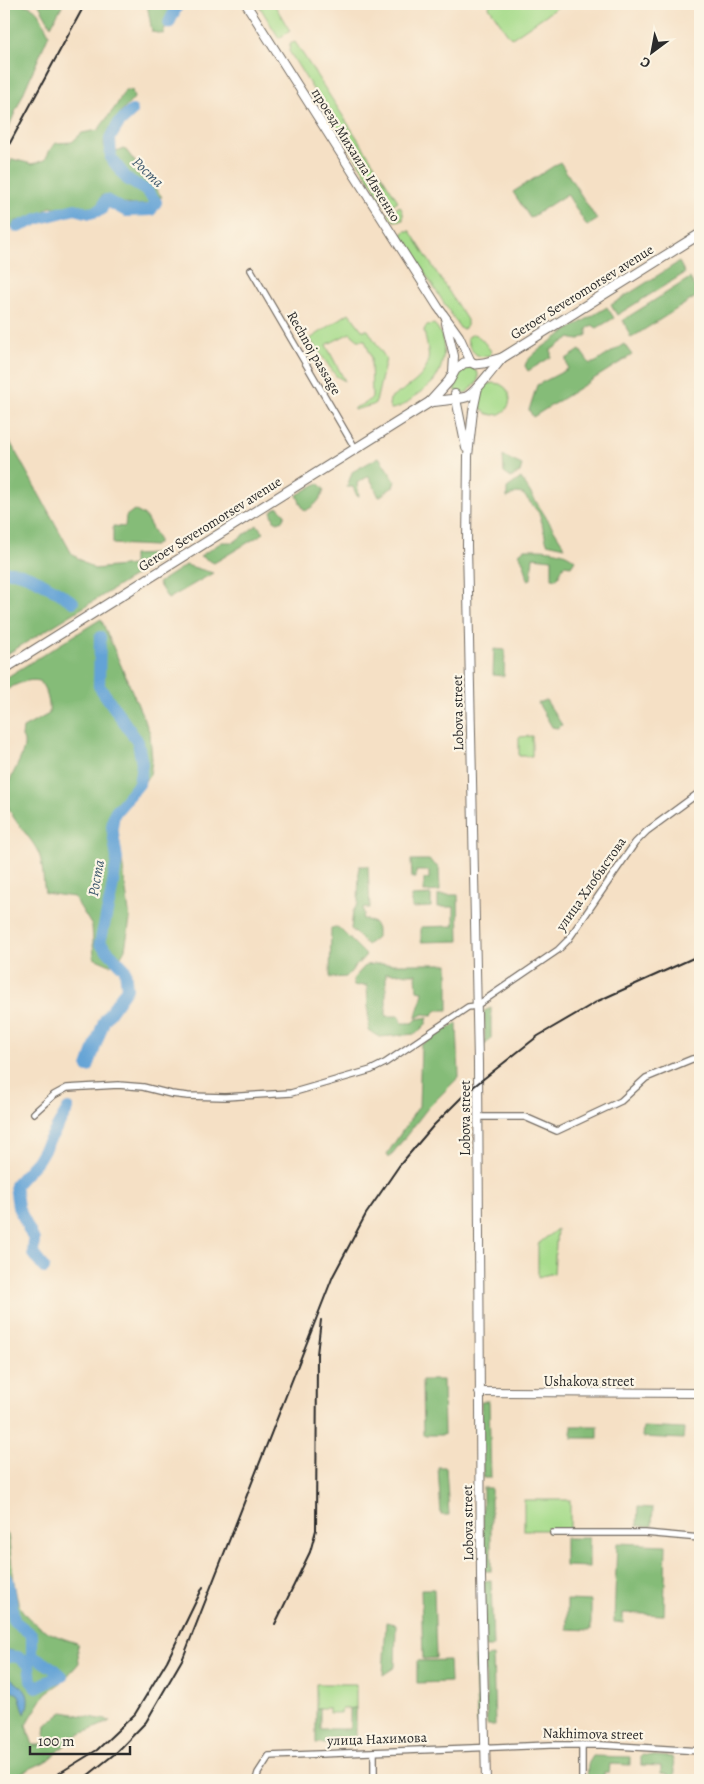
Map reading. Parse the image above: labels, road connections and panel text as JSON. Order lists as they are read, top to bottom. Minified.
{"streets":{"main road":["Geroev Severomorsev avenue"],"street":["проезд Михаила Ивченко","Rechnoj passage","Lobova street","улица Хлобыстова","Ushakova street","Nakhimova street","улица Нахимова"]},"crossings":[["Geroev Severomorsev avenue","Rechnoj passage"],["Geroev Severomorsev avenue","Lobova street"],["Lobova street","улица Хлобыстова"],["Lobova street","Ushakova street"],["Lobova street","Nakhimova street"],["Lobova street","улица Нахимова"],["Nakhimova street","улица Нахимова"]],"water":["Роста"],"scale_bar":"100 m","north":"bottom left"}
